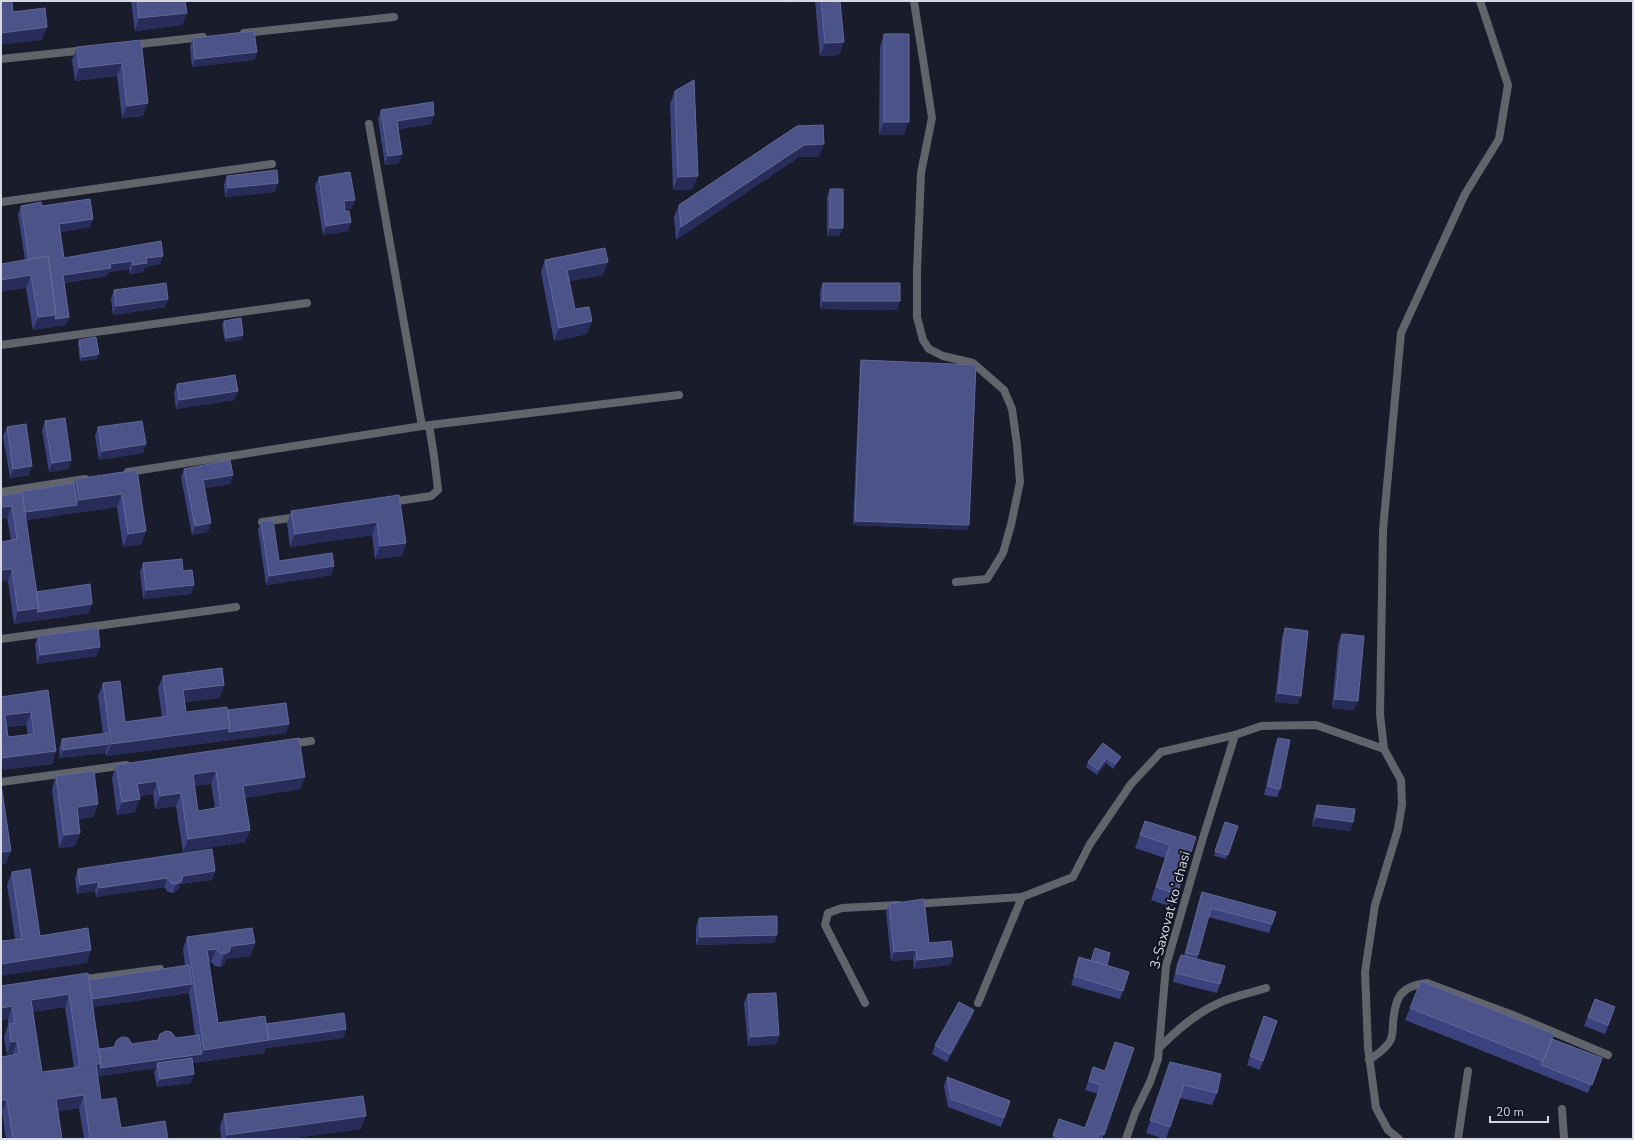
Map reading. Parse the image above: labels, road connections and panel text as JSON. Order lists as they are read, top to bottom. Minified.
{"streets":{"street":["3-Saxovat koʻchasi"]},"scale_bar":"20 m"}
